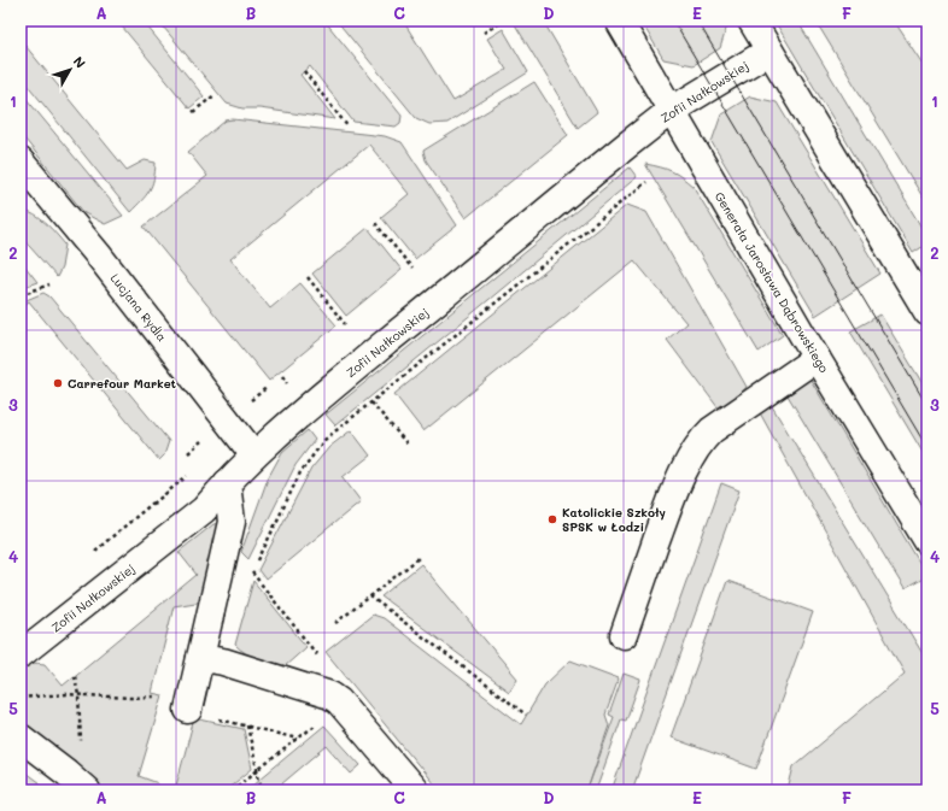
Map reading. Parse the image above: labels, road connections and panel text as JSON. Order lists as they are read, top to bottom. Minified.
{"streets":{"street":["Zofii Nałkowskiej","Generała Jarosława Dąbrowskiego","Lucjana Rydla"]},"crossings":[["Zofii Nałkowskiej","Generała Jarosława Dąbrowskiego"],["Zofii Nałkowskiej","Lucjana Rydla"]],"places":["Carrefour Market","Katolickie Szkoły SPSK w Łodzi"],"north":"top right","grid":{"columns":["A","B","C","D","E","F"],"rows":["1","2","3","4","5"]}}
